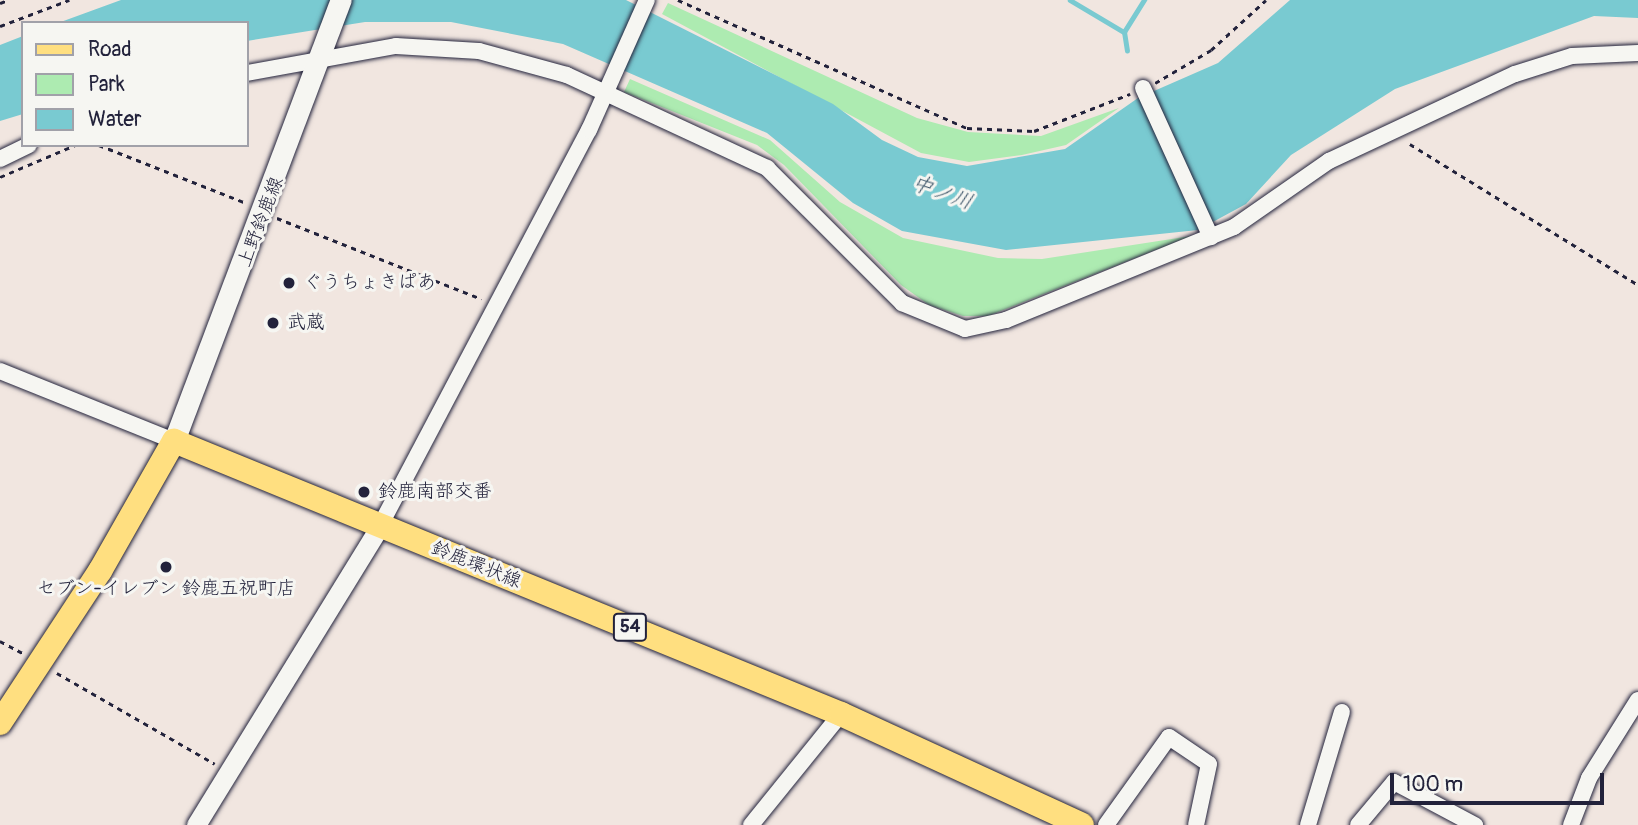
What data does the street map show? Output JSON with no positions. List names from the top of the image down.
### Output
{
  "streets": {
    "main road": ["上野鈴鹿線", "鈴鹿環状線", "54"]
  },
  "crossings": [
    ["上野鈴鹿線", "鈴鹿環状線"]
  ],
  "water": ["中ノ川"],
  "places": [
    "ぐうちょきぱあ",
    "武蔵",
    "鈴鹿南部交番",
    "セブン-イレブン 鈴鹿五祝町店"
  ],
  "legend": ["Road", "Park", "Water"],
  "scale_bar": "100 m"
}
